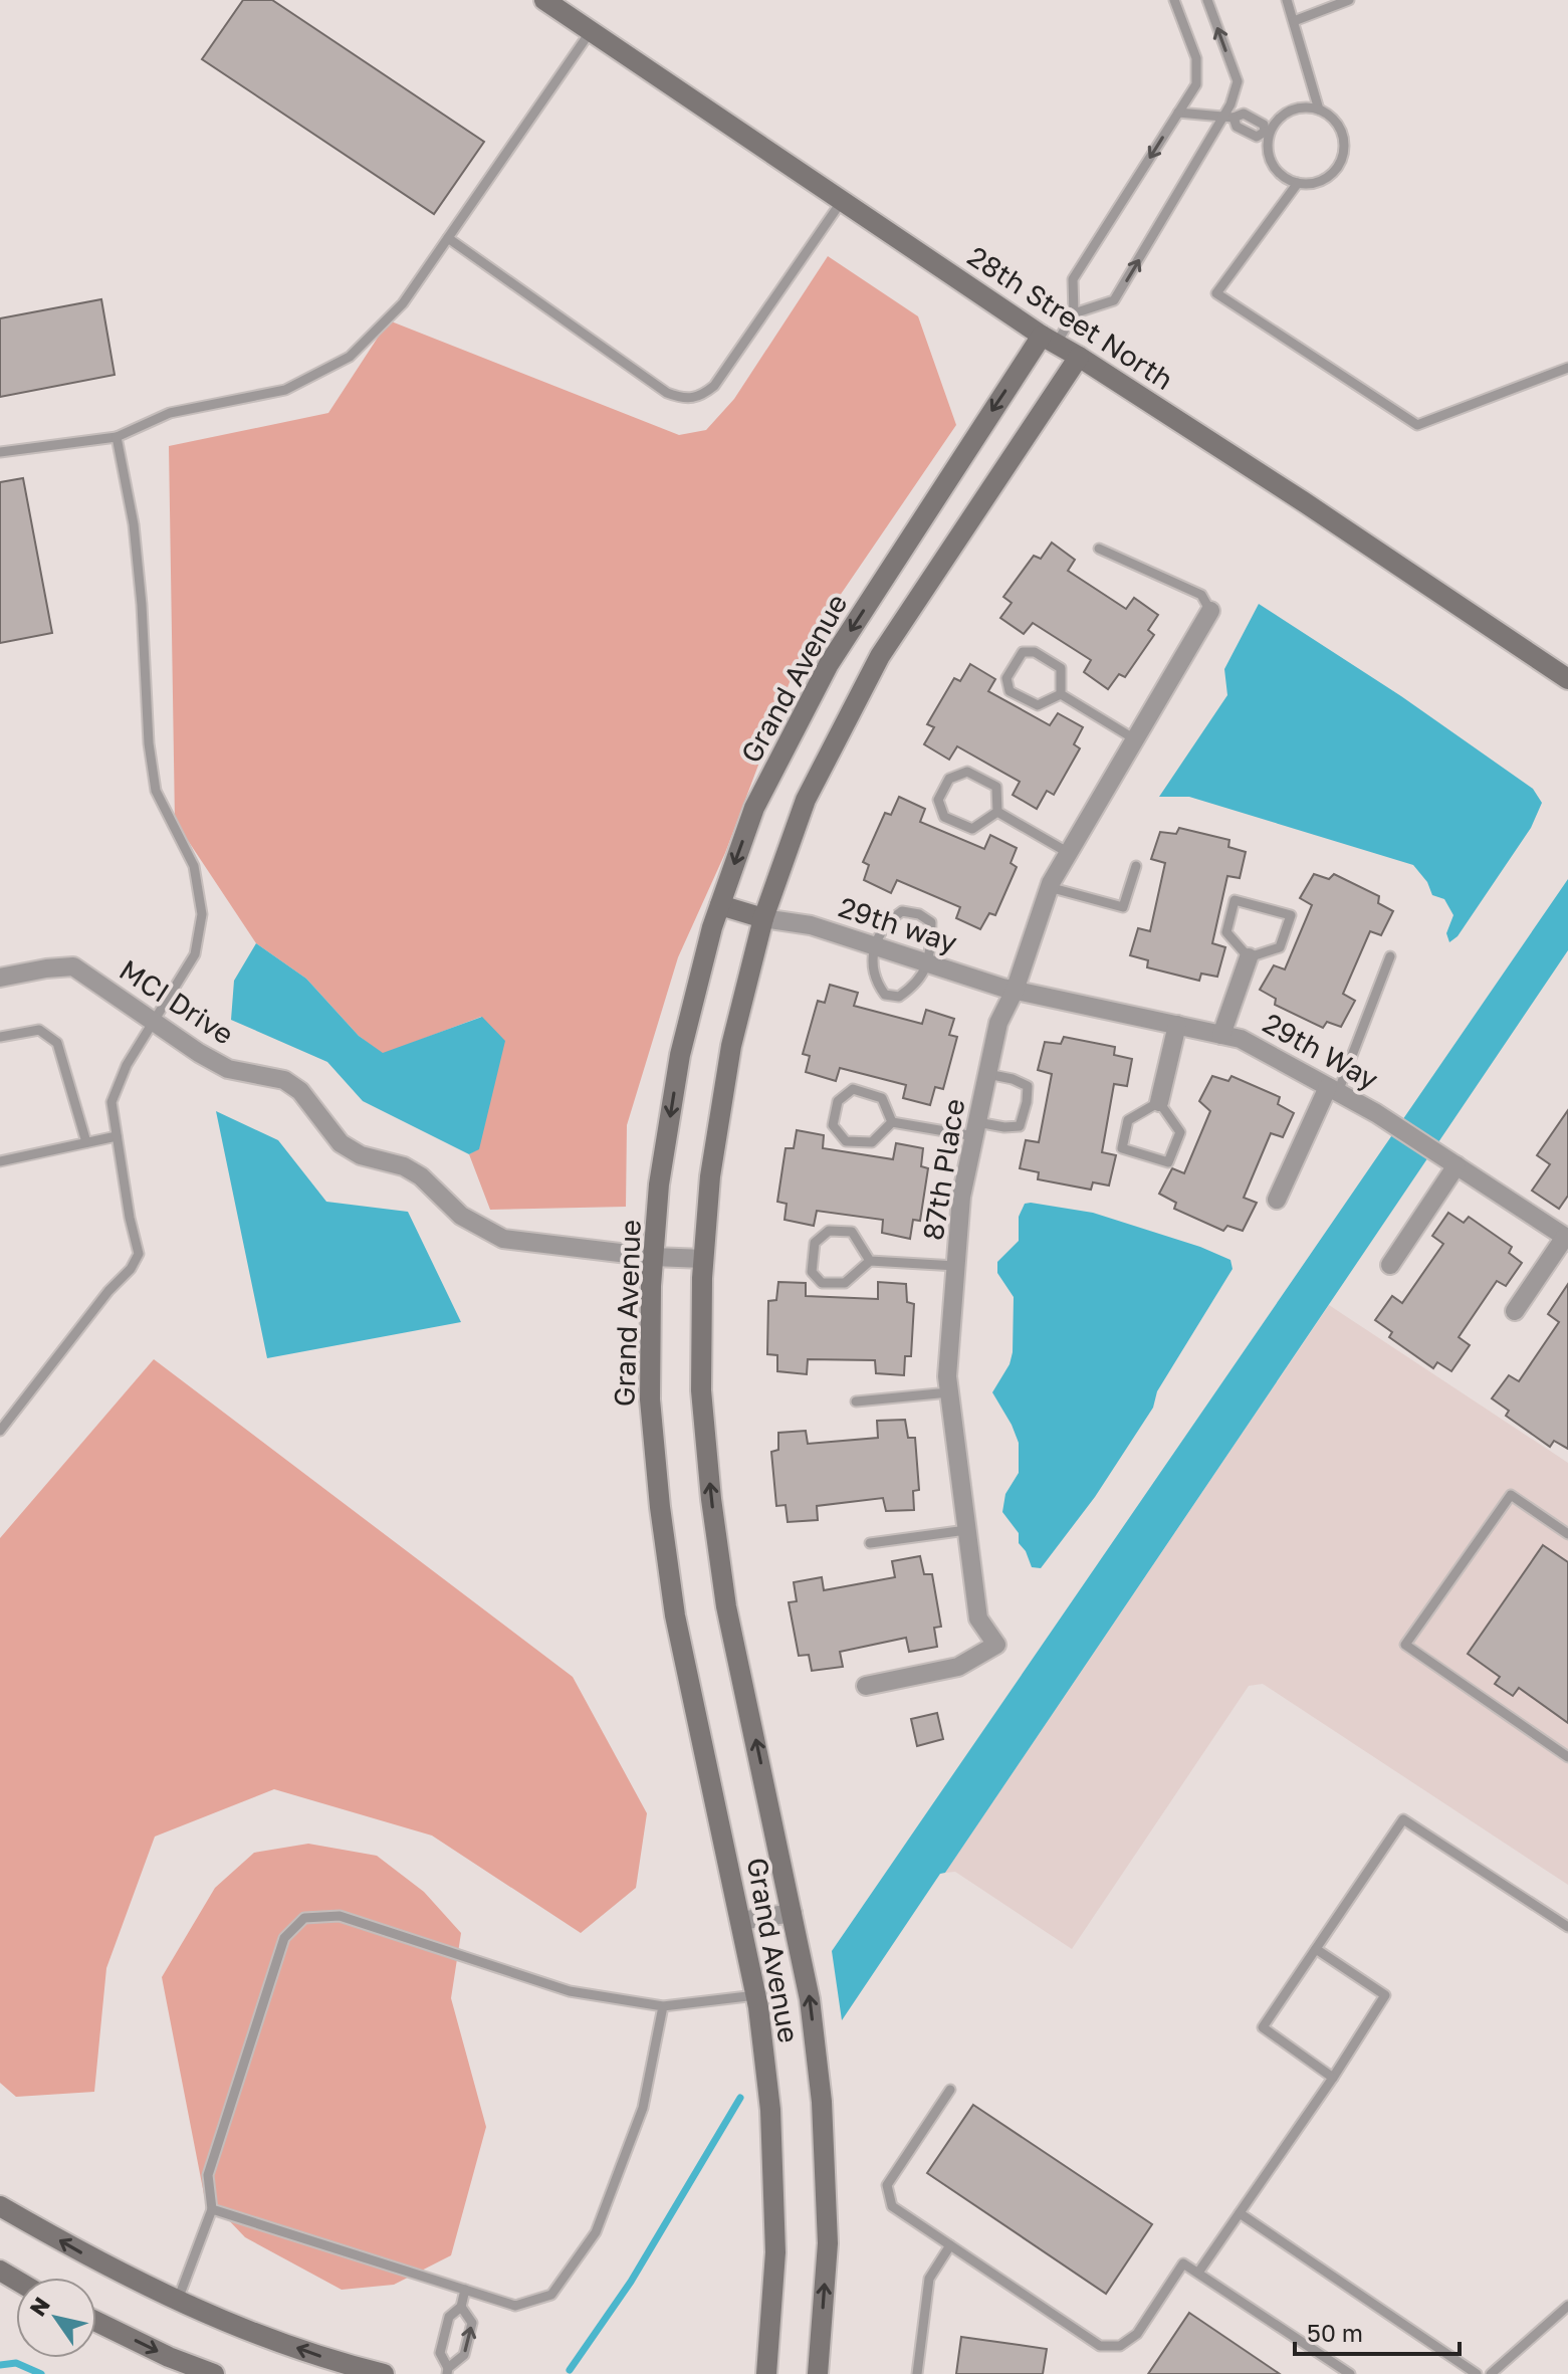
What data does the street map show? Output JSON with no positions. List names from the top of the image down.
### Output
{
  "streets": {
    "street": [
      "28th Street North",
      "Grand Avenue",
      "29th way",
      "MCI Drive",
      "29th Way",
      "87th Place"
    ]
  },
  "crossings": [
    ["28th Street North", "Grand Avenue"],
    ["Grand Avenue", "29th way"],
    ["Grand Avenue", "MCI Drive"],
    ["29th way", "29th Way"],
    ["29th way", "87th Place"],
    ["29th Way", "87th Place"]
  ],
  "scale_bar": "50 m",
  "north": "top left"
}
